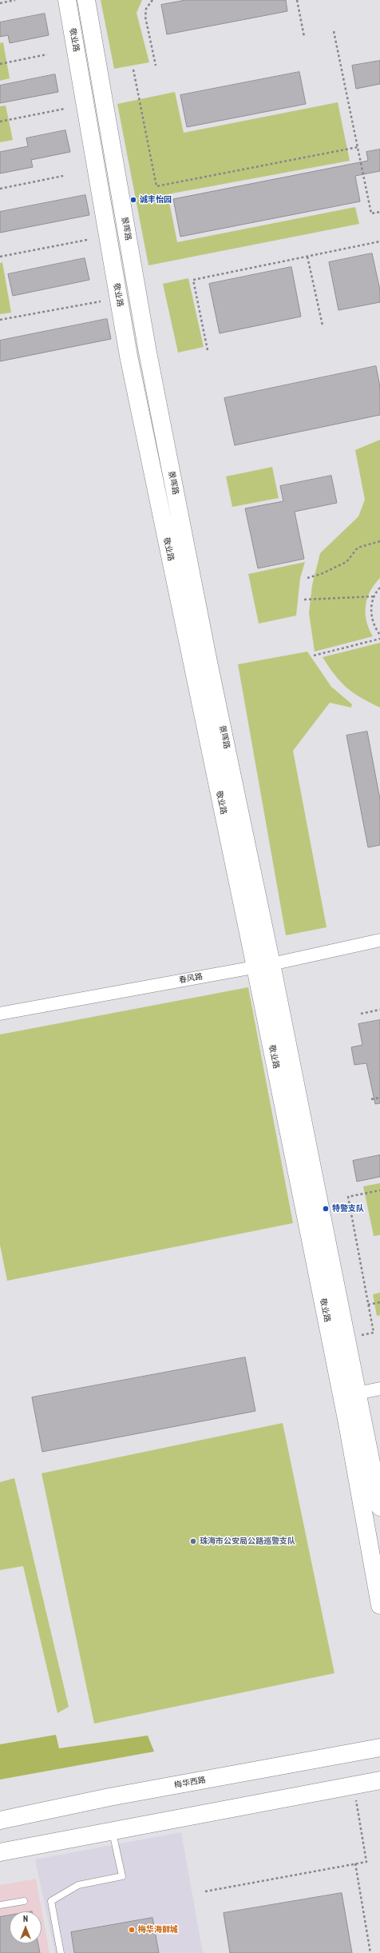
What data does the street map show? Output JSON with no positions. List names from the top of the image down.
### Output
{
  "streets": {
    "main road": ["敬业路", "景晖路", "梅华西路"],
    "street": ["春风路"]
  },
  "crossings": [
    ["敬业路", "景晖路"],
    ["敬业路", "春风路"],
    ["景晖路", "春风路"]
  ],
  "places": [
    "诚丰怡园",
    "特警支队",
    "珠海市公安局公路巡警支队",
    "梅华海鲜城"
  ],
  "north": "top"
}
